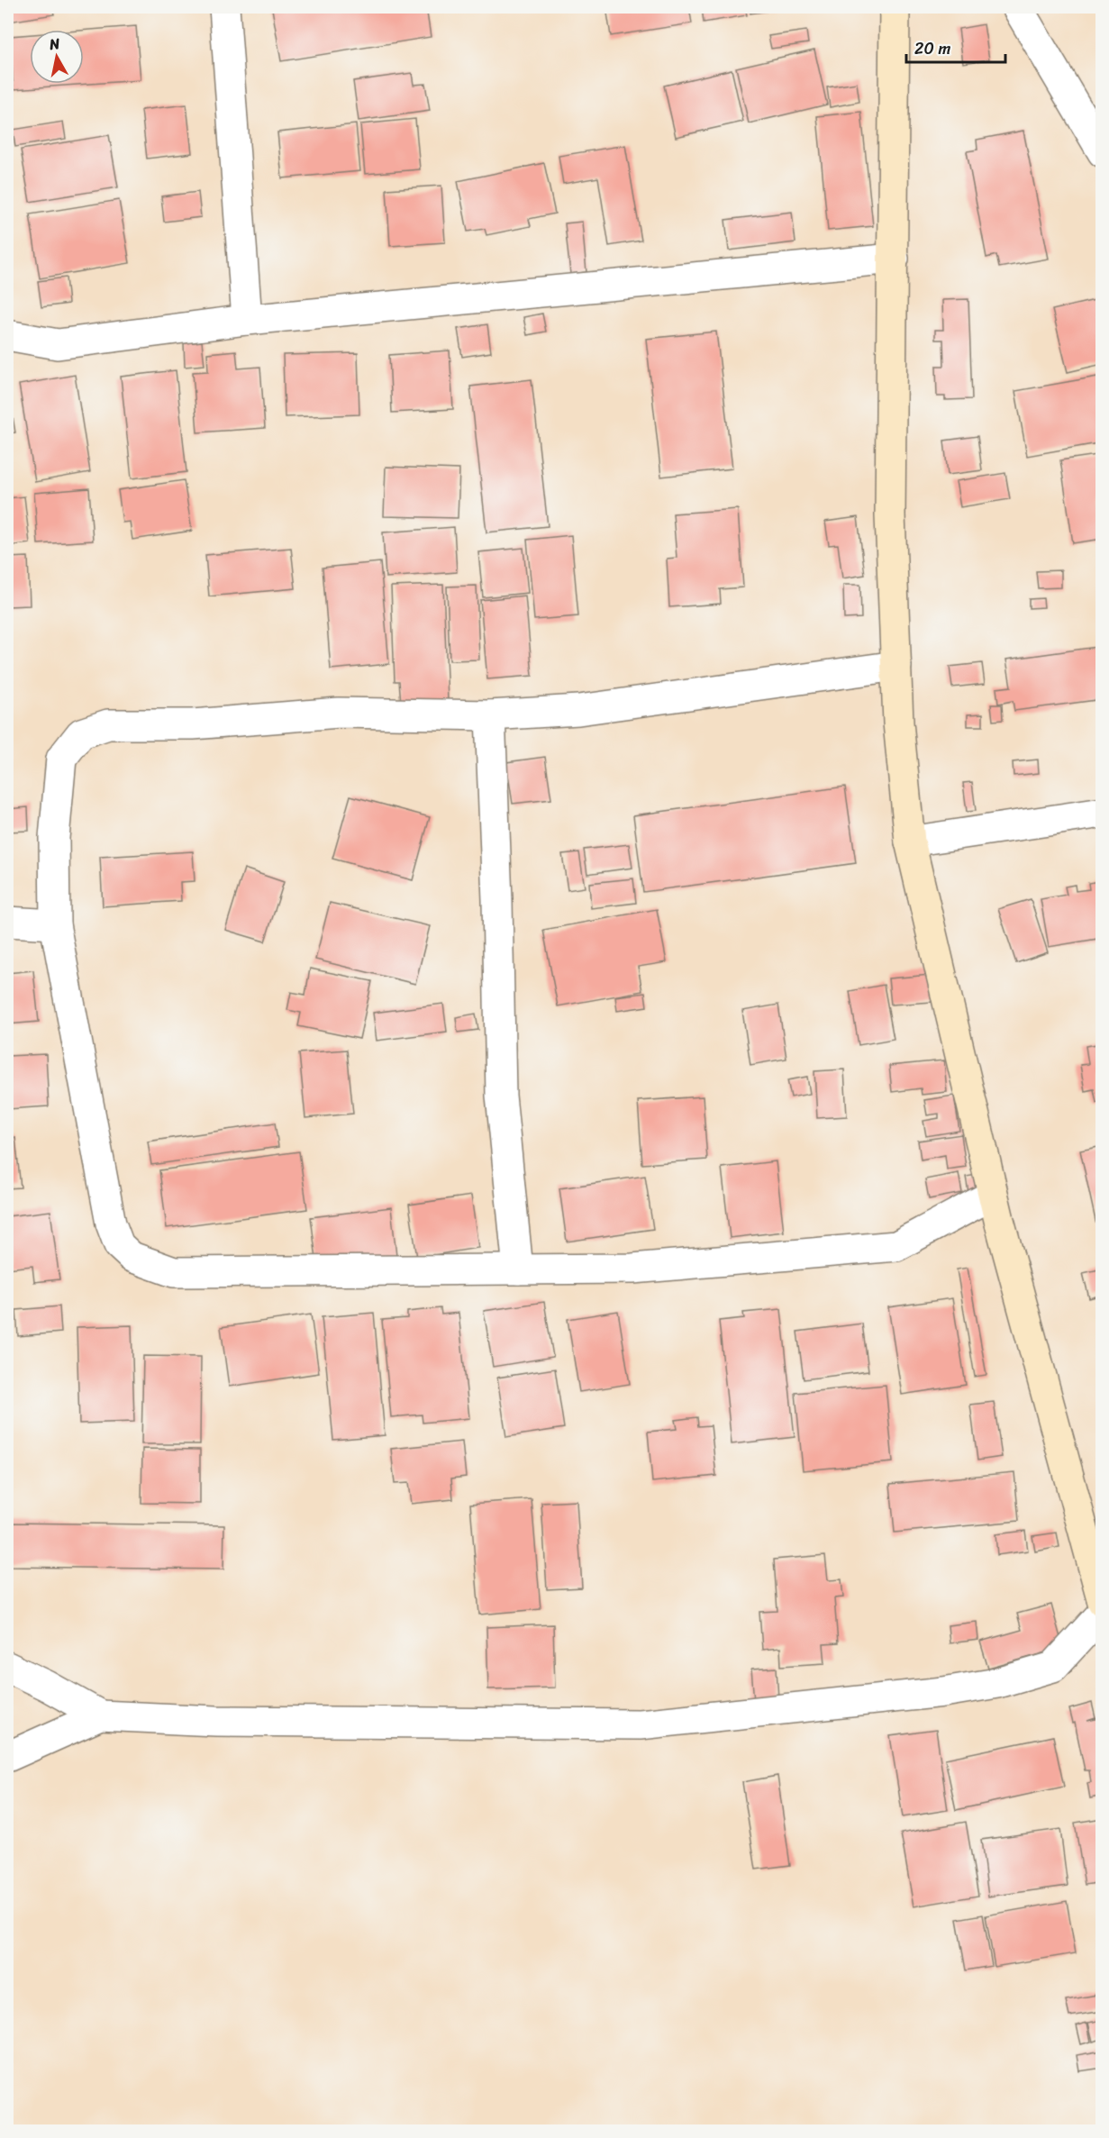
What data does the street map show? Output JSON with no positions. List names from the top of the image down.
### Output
{
  "scale_bar": "20 m",
  "north": "top"
}
